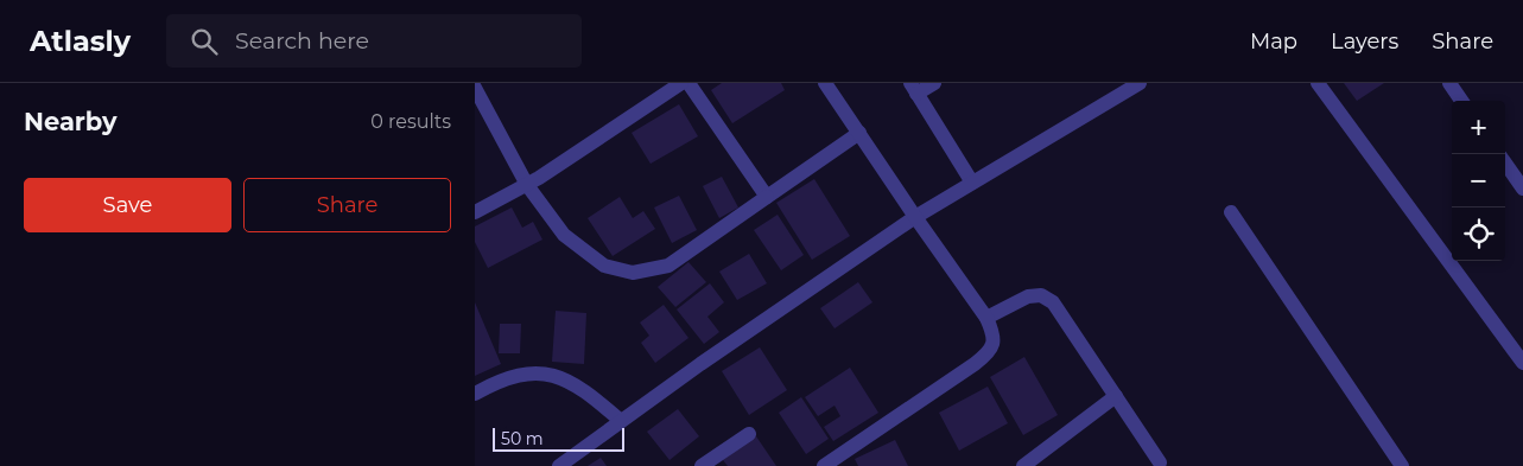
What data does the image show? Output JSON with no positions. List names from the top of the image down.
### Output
{
  "scale_bar": "50 m",
  "page": {
    "header": "Atlasly",
    "search": "Search here",
    "nav": ["Map", "Layers", "Share"],
    "heading": ["Nearby", "0 results"],
    "map_buttons": ["+", "−"],
    "buttons": ["Save", "Share"],
    "scale": "50 m"
  }
}
